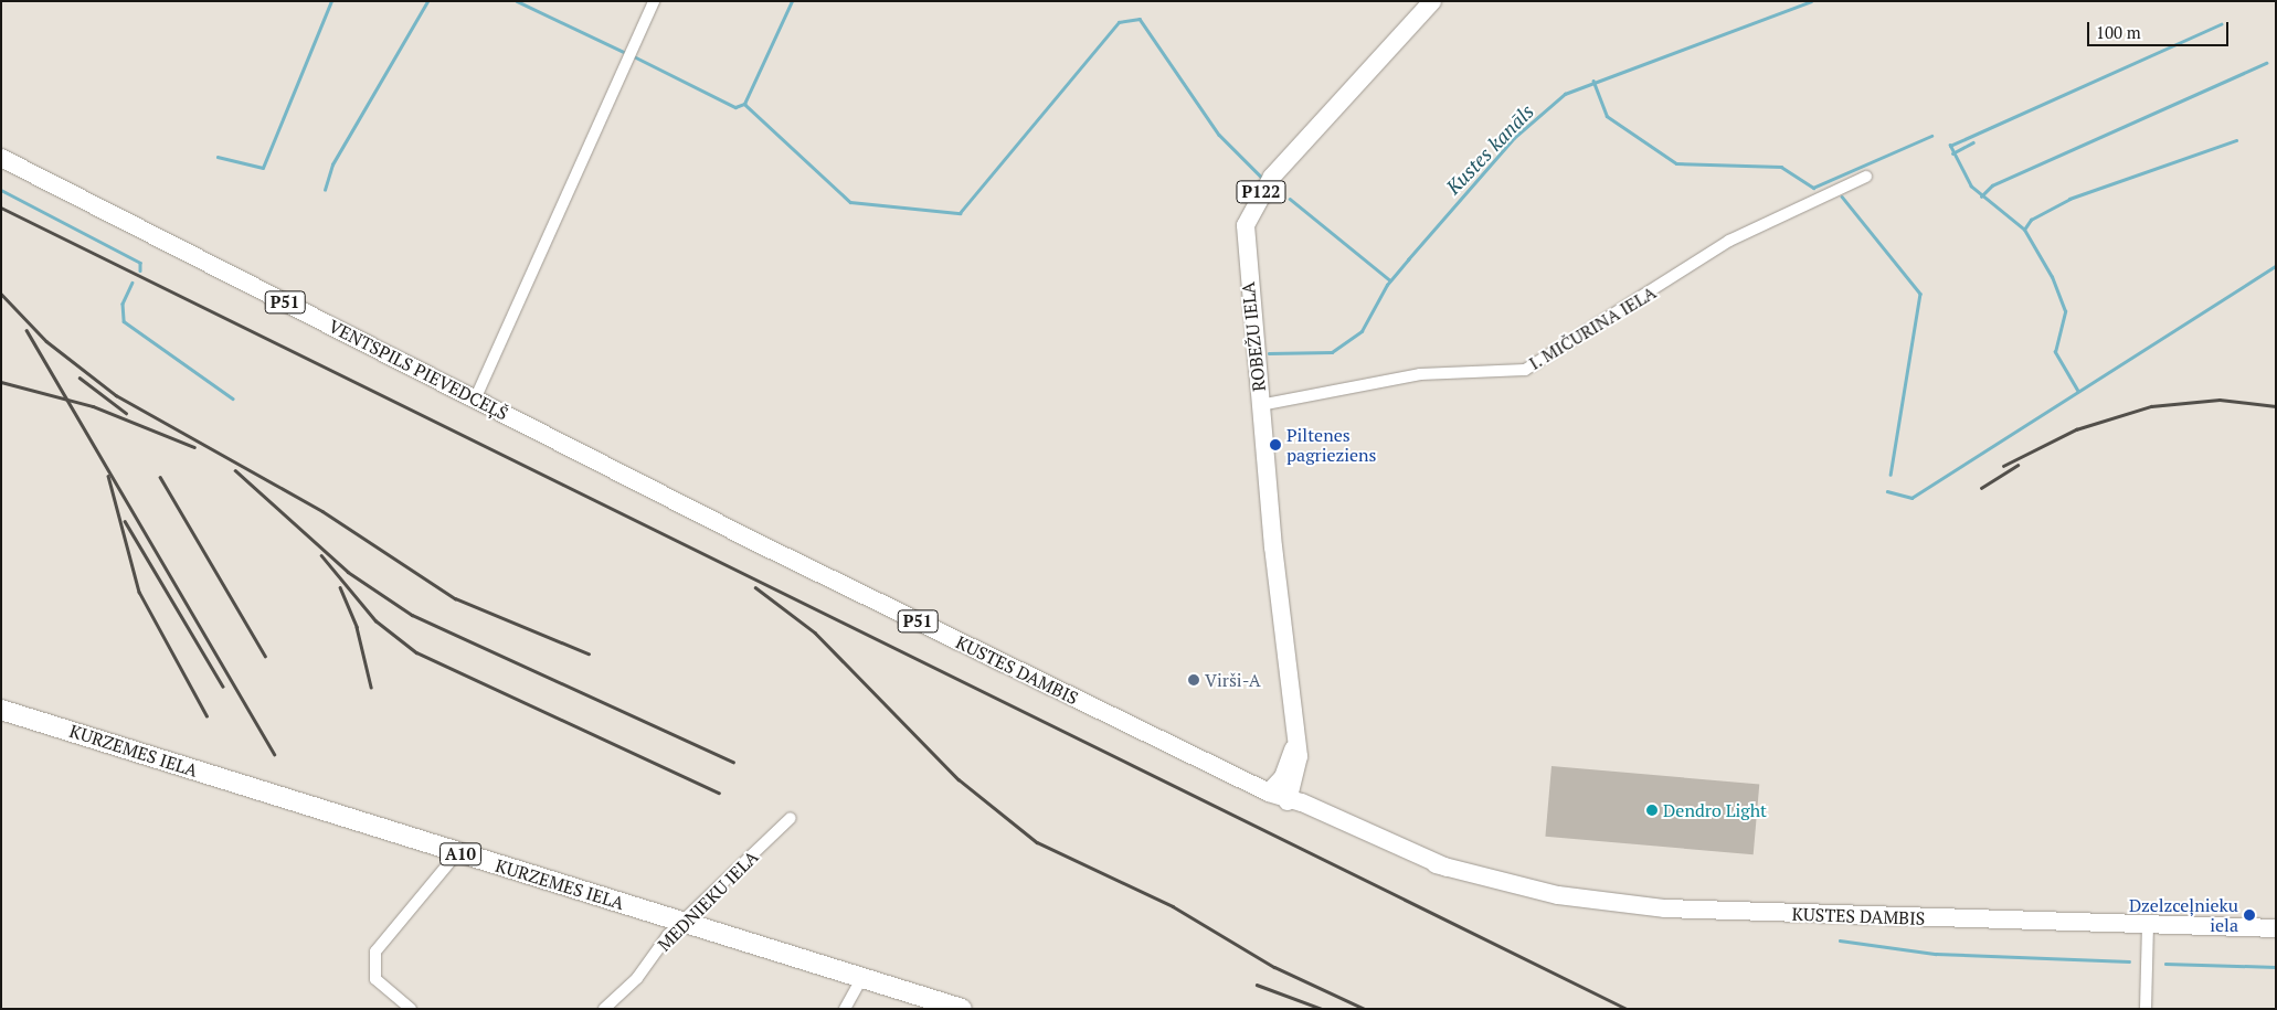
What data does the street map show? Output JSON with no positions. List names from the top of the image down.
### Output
{
  "streets": {
    "highway": ["KURZEMES IELA", "A10"],
    "main road": [
      "P122",
      "P51",
      "ROBEŽU IELA",
      "VENTSPILS PIEVEDCEĻŠ",
      "KUSTES DAMBIS"
    ],
    "street": ["I. MIČURINA IELA", "MEDNIEKU IELA"]
  },
  "crossings": [
    ["I. MIČURINA IELA", "ROBEŽU IELA"],
    ["ROBEŽU IELA", "KUSTES DAMBIS"],
    ["VENTSPILS PIEVEDCEĻŠ", "KUSTES DAMBIS"],
    ["KURZEMES IELA", "MEDNIEKU IELA"]
  ],
  "water": ["Kustes kanāls"],
  "places": [
    "Piltenes pagrieziens",
    "Virši-A",
    "Dendro Light",
    "Dzelzceļnieku iela"
  ],
  "scale_bar": "100 m"
}
